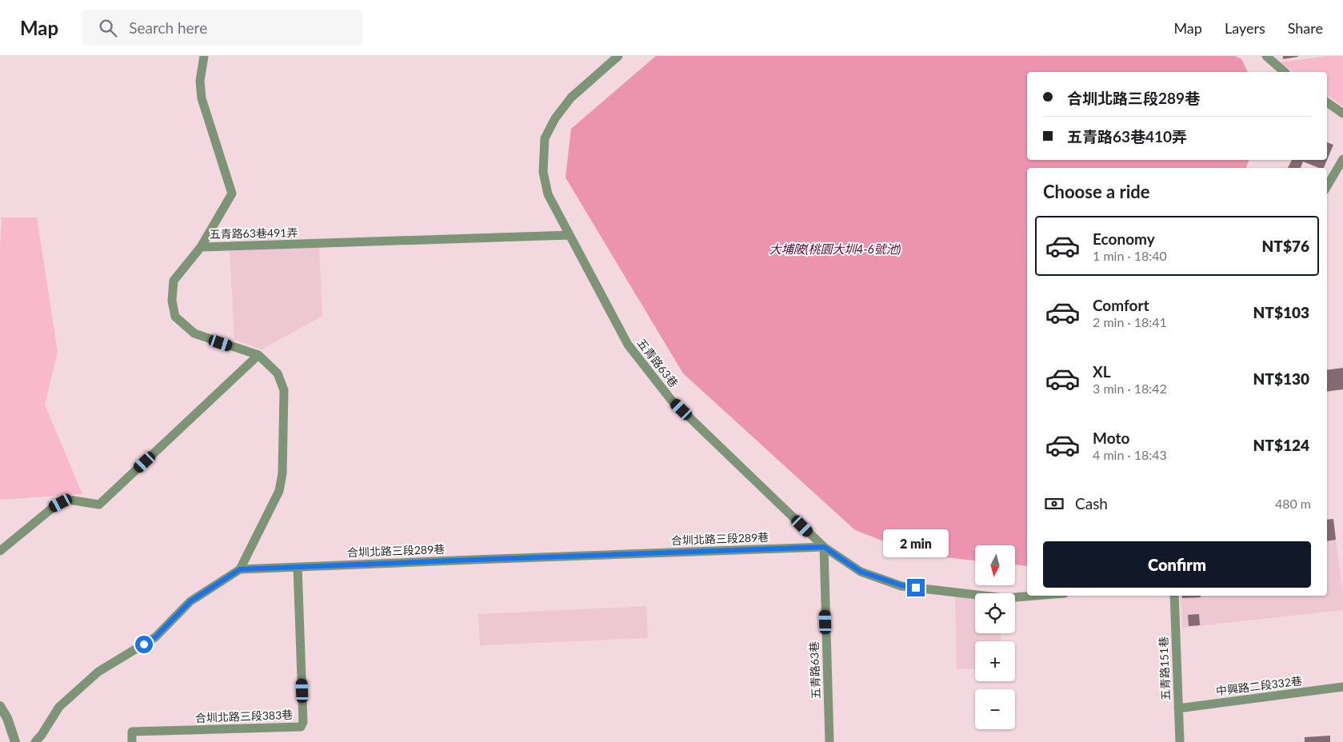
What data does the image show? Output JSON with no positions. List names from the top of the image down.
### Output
{
  "streets": {
    "street": [
      "五青路63巷491弄",
      "五青路63巷",
      "合圳北路三段289巷",
      "五青路151巷",
      "中興路二段332巷",
      "合圳北路三段383巷"
    ]
  },
  "crossings": [
    ["五青路63巷491弄", "五青路63巷"],
    ["五青路63巷491弄", "合圳北路三段289巷"],
    ["五青路63巷", "合圳北路三段289巷"],
    ["合圳北路三段289巷", "合圳北路三段383巷"],
    ["五青路151巷", "中興路二段332巷"]
  ],
  "water": ["大埔陂(桃園大圳4-6號池)"],
  "north": "bottom",
  "page": {
    "header": "Map",
    "search": "Search here",
    "nav": ["Map", "Layers", "Share"],
    "banner": ["合圳北路三段289巷", "五青路63巷410弄"],
    "heading": "Choose a ride",
    "list": [
      {
        "name": "Economy",
        "note": "1 min · 18:40",
        "value": "NT$76"
      },
      {
        "name": "Comfort",
        "note": "2 min · 18:41",
        "value": "NT$103"
      },
      {
        "name": "XL",
        "note": "3 min · 18:42",
        "value": "NT$130"
      },
      {
        "name": "Moto",
        "note": "4 min · 18:43",
        "value": "NT$124"
      }
    ],
    "pay": ["Cash", "480 m"],
    "bubble": "2 min",
    "buttons": "Confirm",
    "map_buttons": ["+", "−"]
  }
}
